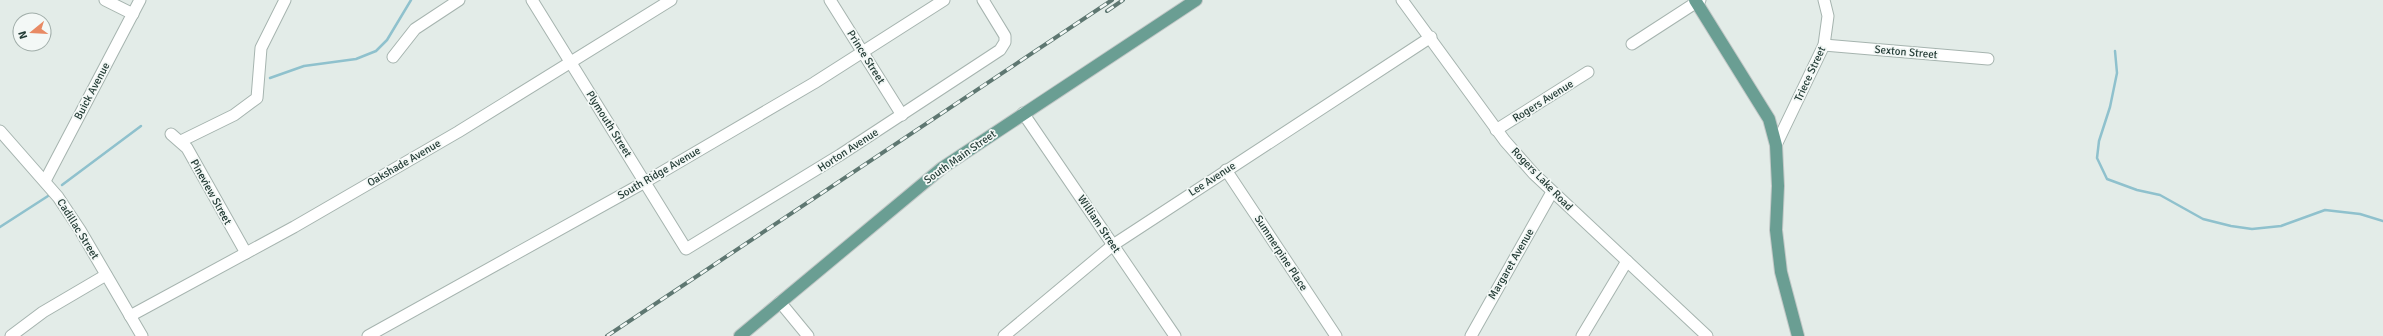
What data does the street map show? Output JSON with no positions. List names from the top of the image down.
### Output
{
  "streets": {
    "main road": ["South Main Street"],
    "street": [
      "Sexton Street",
      "Prince Street",
      "Triece Street",
      "Buick Avenue",
      "Rogers Avenue",
      "Plymouth Street",
      "Horton Avenue",
      "Oakshade Avenue",
      "South Ridge Avenue",
      "Lee Avenue",
      "Rogers Lake Road",
      "Pineview Street",
      "William Street",
      "Cadillac Street",
      "Summerpine Place",
      "Margaret Avenue"
    ]
  },
  "crossings": [
    ["Sexton Street", "Triece Street"],
    ["Prince Street", "Horton Avenue"],
    ["Prince Street", "South Ridge Avenue"],
    ["Buick Avenue", "Cadillac Street"],
    ["Rogers Avenue", "Rogers Lake Road"],
    ["Plymouth Street", "Horton Avenue"],
    ["Plymouth Street", "Oakshade Avenue"],
    ["Plymouth Street", "South Ridge Avenue"],
    ["South Main Street", "William Street"],
    ["Oakshade Avenue", "Pineview Street"],
    ["Oakshade Avenue", "Cadillac Street"],
    ["Lee Avenue", "Rogers Lake Road"],
    ["Lee Avenue", "William Street"],
    ["Lee Avenue", "Summerpine Place"],
    ["Rogers Lake Road", "Margaret Avenue"]
  ],
  "north": "left"
}
